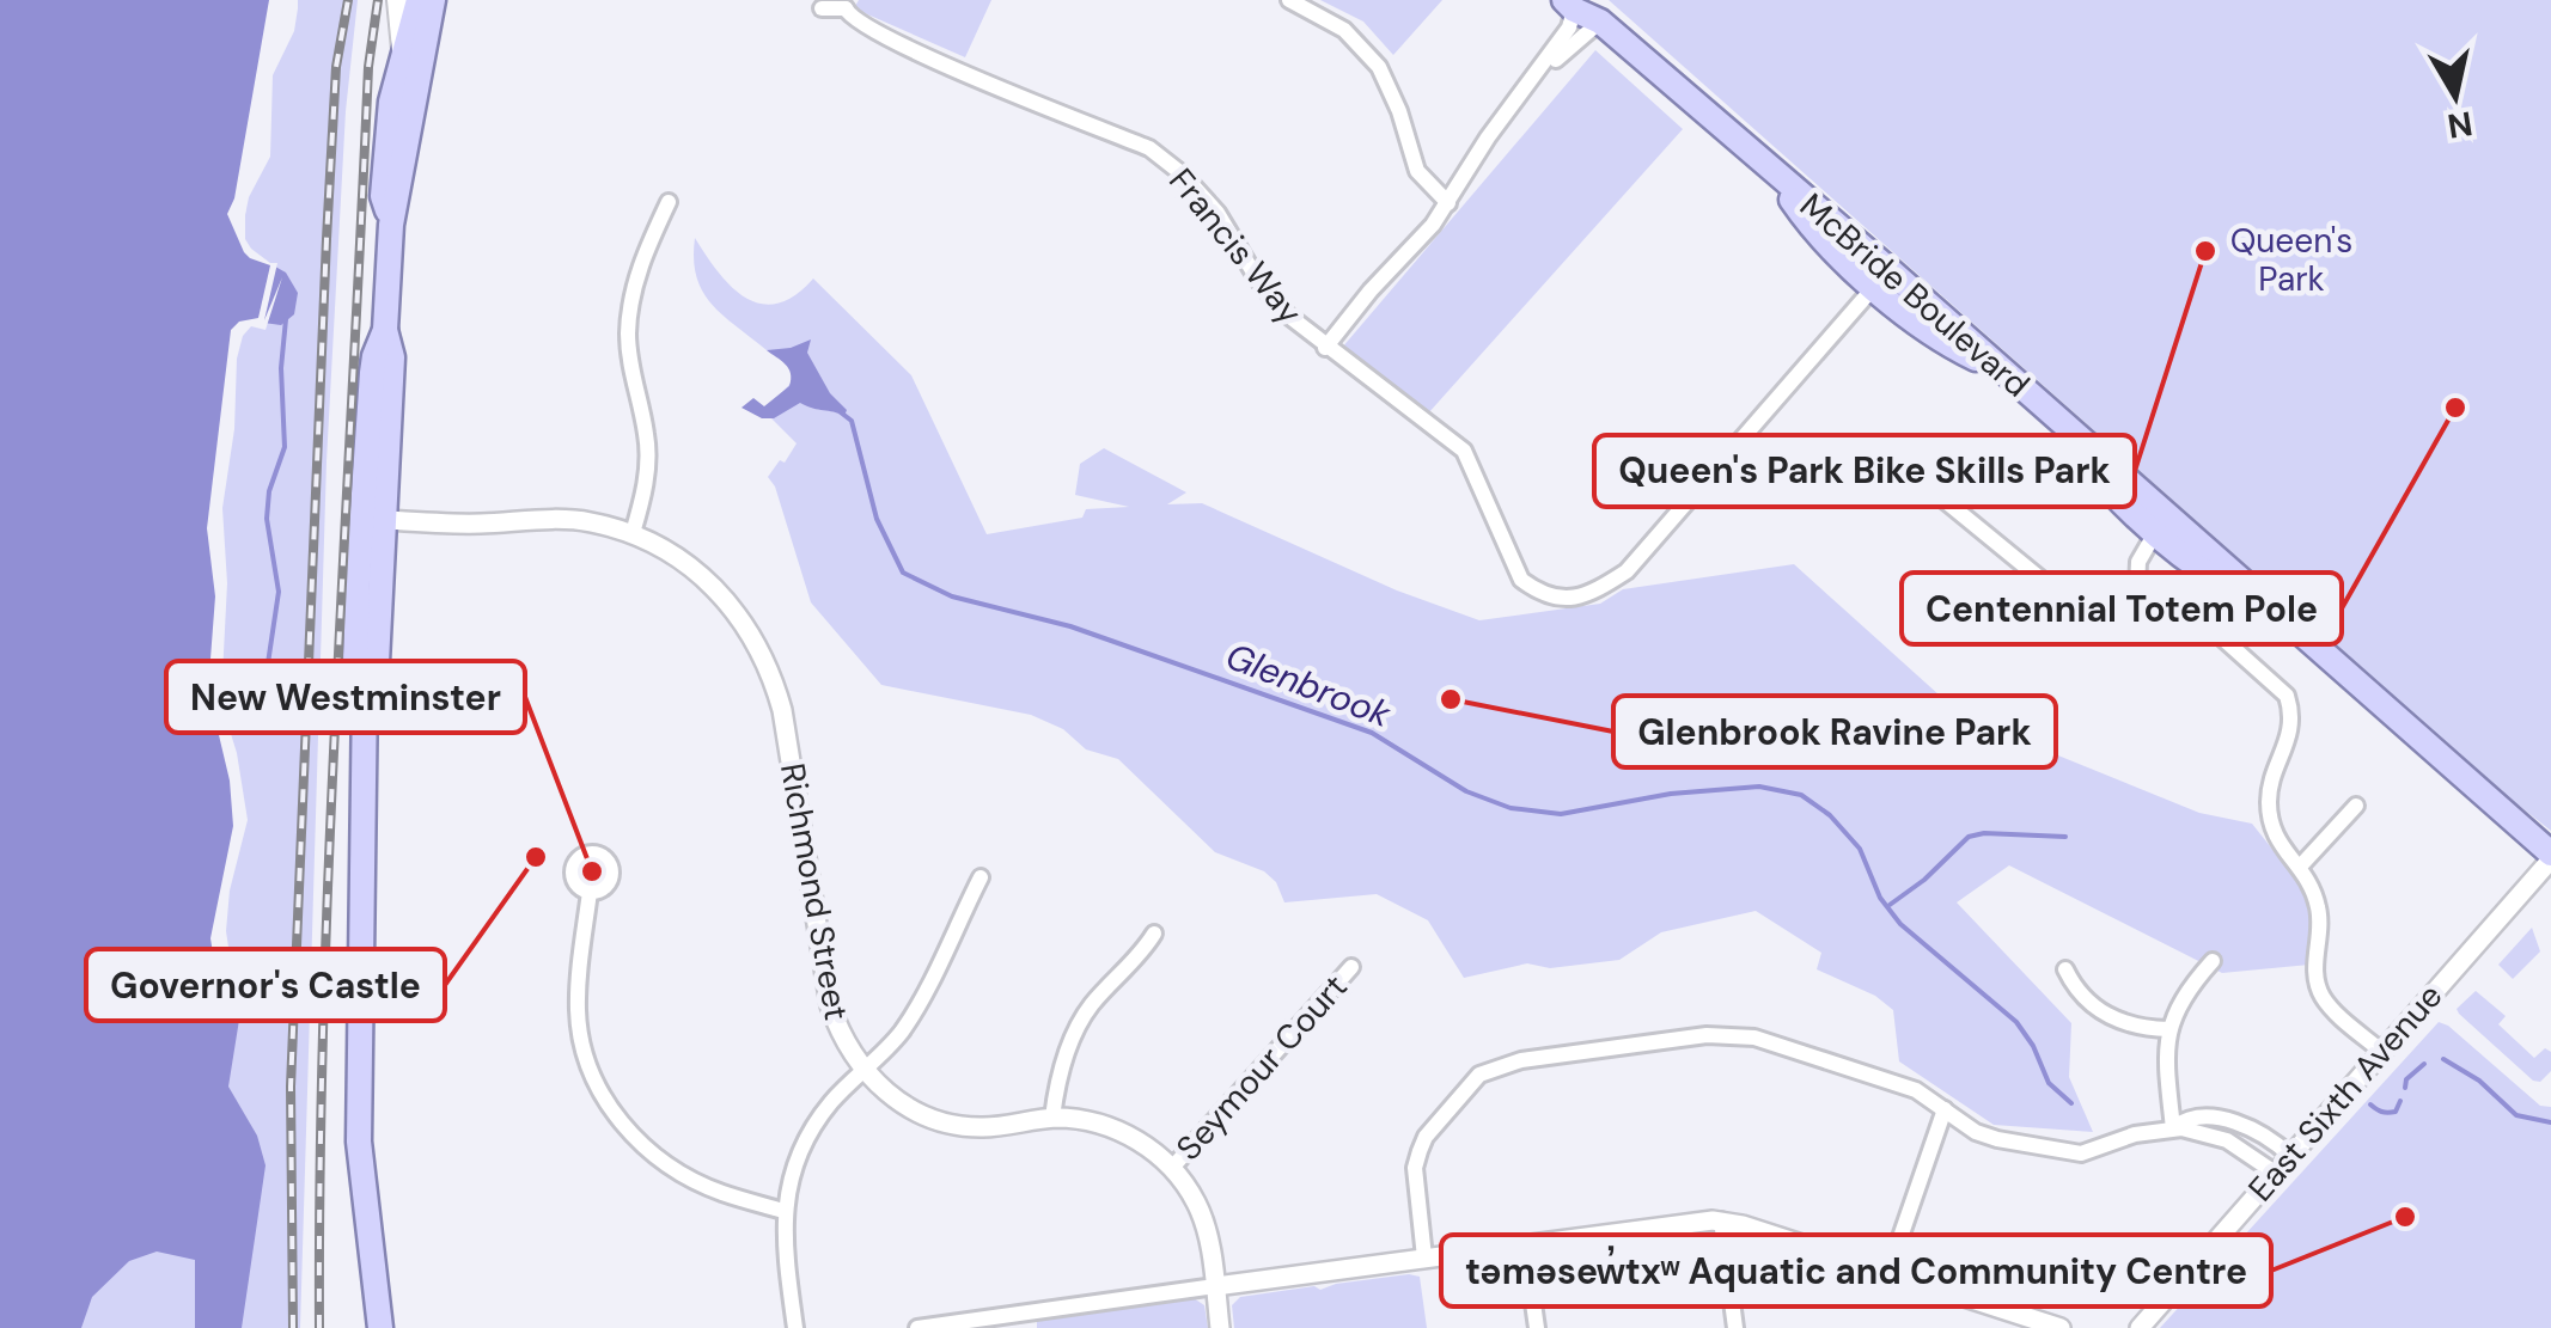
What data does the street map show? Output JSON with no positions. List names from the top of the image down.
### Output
{
  "streets": {
    "main road": ["McBride Boulevard"],
    "street": [
      "Francis Way",
      "Richmond Street",
      "Seymour Court",
      "East Sixth Avenue"
    ]
  },
  "crossings": [
    ["McBride Boulevard", "East Sixth Avenue"],
    ["Richmond Street", "Seymour Court"]
  ],
  "water": ["Glenbrook"],
  "parks": ["Queen's Park"],
  "places": [
    "Queen's Park Bike Skills Park",
    "Centennial Totem Pole",
    "Glenbrook Ravine Park",
    "Governor's Castle",
    "New Westminster",
    "təməsew̓txʷ Aquatic and Community Centre"
  ],
  "north": "bottom"
}
